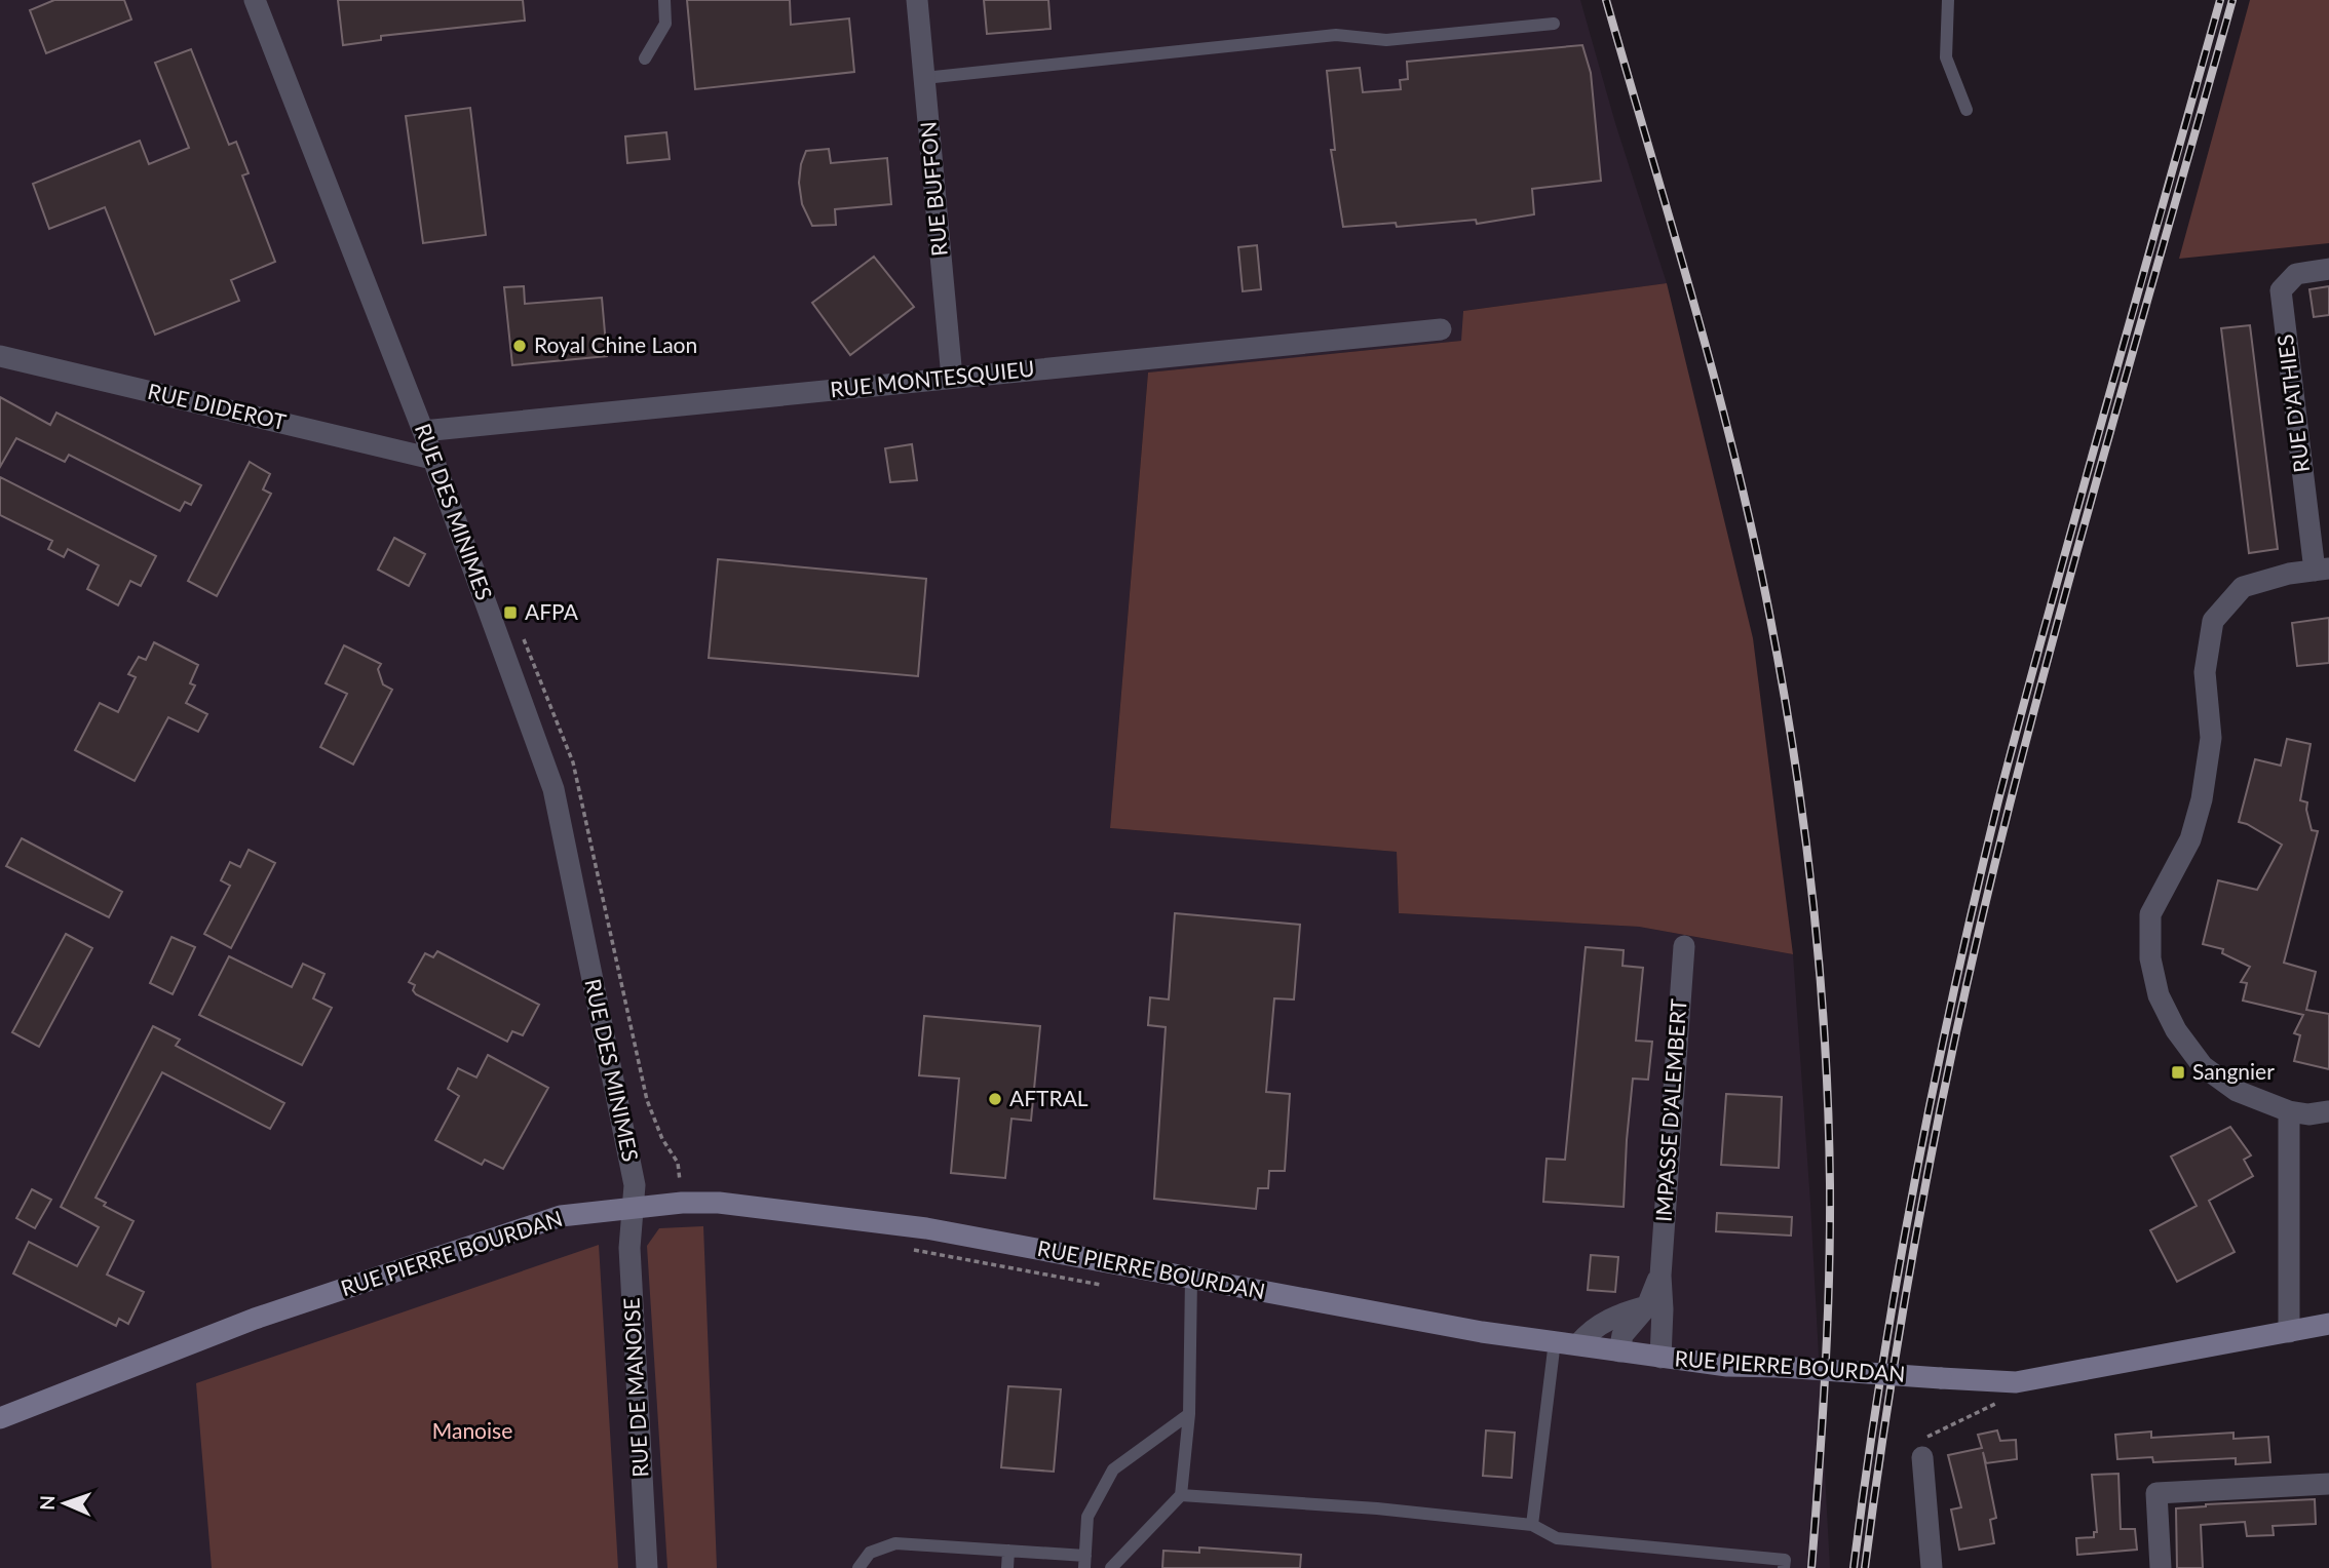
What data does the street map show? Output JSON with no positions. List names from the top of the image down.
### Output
{
  "streets": {
    "street": [
      "RUE BUFFON",
      "RUE MONTESQUIEU",
      "RUE D'ATHIES",
      "RUE DIDEROT",
      "RUE DES MINIMES",
      "IMPASSE D'ALEMBERT",
      "RUE PIERRE BOURDAN",
      "RUE DE MANOISE"
    ]
  },
  "crossings": [
    ["RUE BUFFON", "RUE MONTESQUIEU"],
    ["RUE MONTESQUIEU", "RUE DES MINIMES"],
    ["RUE DIDEROT", "RUE DES MINIMES"],
    ["RUE DES MINIMES", "RUE PIERRE BOURDAN"],
    ["RUE DES MINIMES", "RUE DE MANOISE"],
    ["IMPASSE D'ALEMBERT", "RUE PIERRE BOURDAN"],
    ["RUE PIERRE BOURDAN", "RUE DE MANOISE"]
  ],
  "parks": ["Manoise"],
  "places": {
    "other": ["Royal Chine Laon", "AFTRAL"],
    "transit": ["AFPA", "Sangnier"]
  },
  "north": "left"
}
